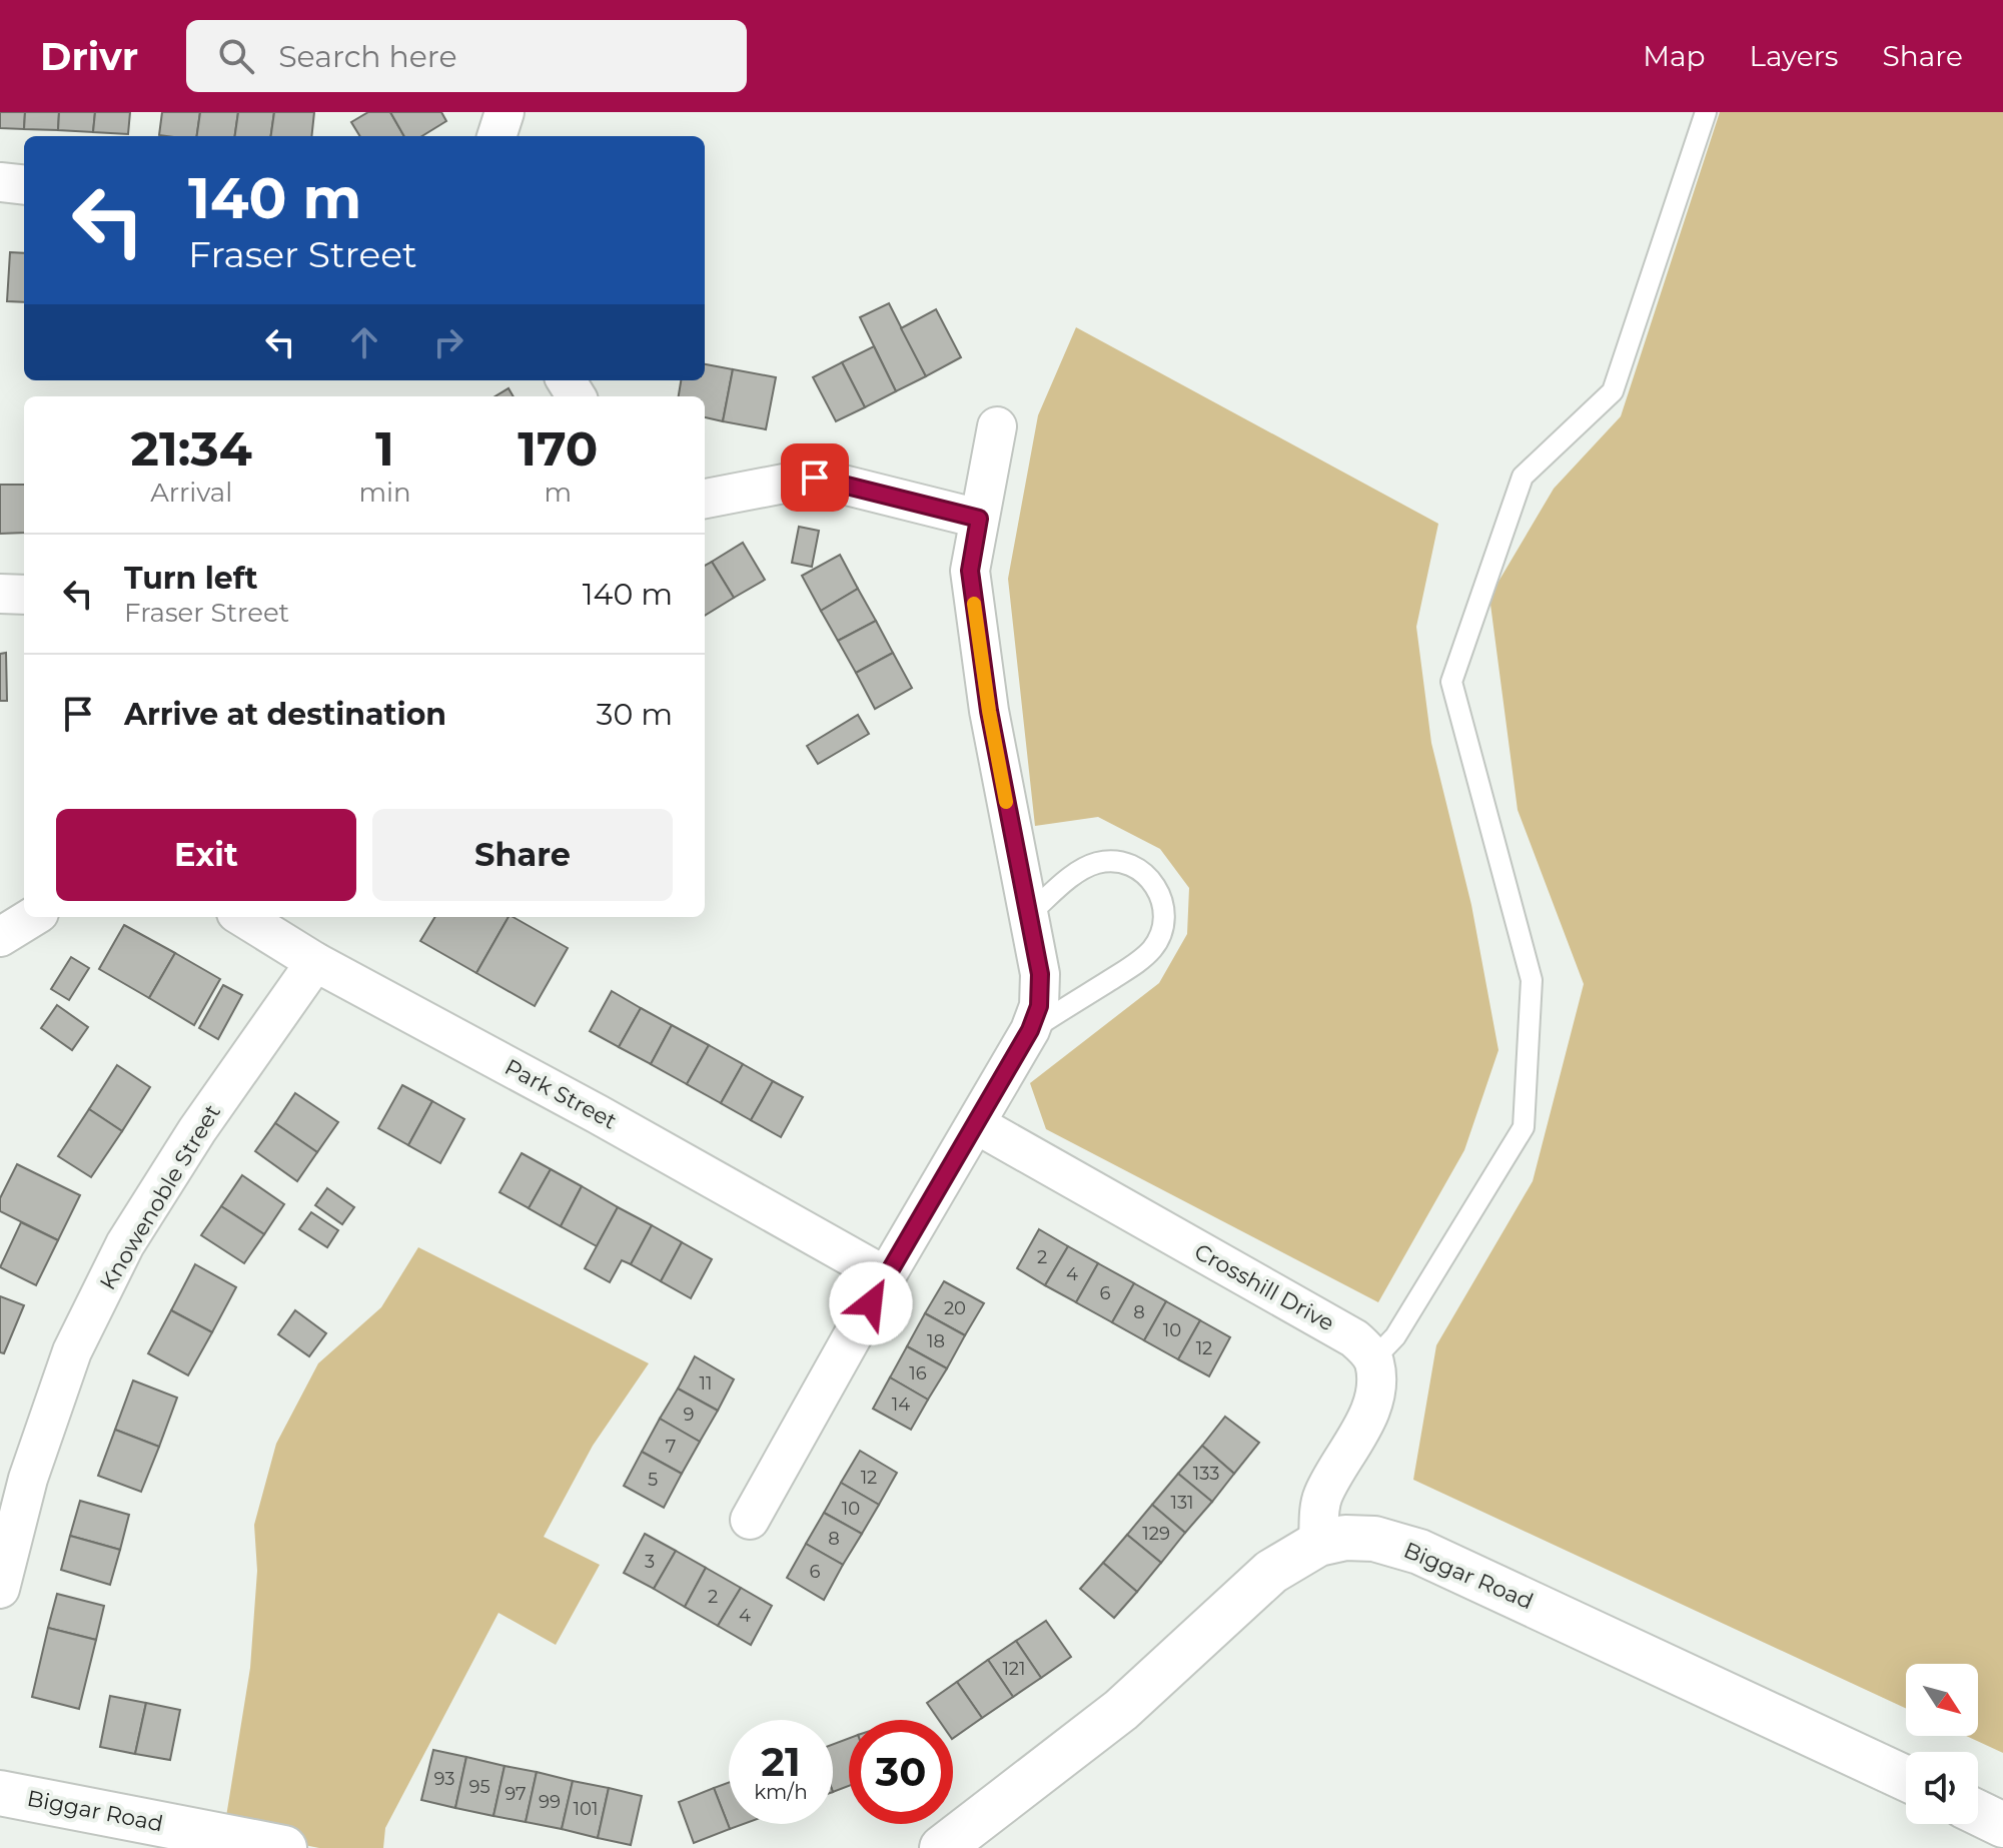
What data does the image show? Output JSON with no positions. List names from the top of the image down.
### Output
{
  "streets": {
    "street": [
      "Park Street",
      "Knowenoble Street",
      "Crosshill Drive",
      "Biggar Road"
    ]
  },
  "crossings": [
    ["Park Street", "Knowenoble Street"]
  ],
  "house_numbers": [
    "2",
    "4",
    "6",
    "20",
    "8",
    "10",
    "18",
    "12",
    "16",
    "11",
    "14",
    "9",
    "7",
    "133",
    "12",
    "5",
    "131",
    "10",
    "129",
    "8",
    "3",
    "6",
    "2",
    "4",
    "121",
    "93",
    "95",
    "97",
    "99",
    "101"
  ],
  "north": "bottom right",
  "page": {
    "header": "Drivr",
    "search": "Search here",
    "nav": ["Map", "Layers", "Share"],
    "turn": ["140 m", "Fraser Street"],
    "eta": [
      "21:34",
      "Arrival",
      "1",
      "min",
      "170",
      "m"
    ],
    "list": [
      {
        "name": "Turn left",
        "note": "Fraser Street",
        "value": "140 m"
      },
      {
        "name": "Arrive at destination",
        "value": "30 m"
      }
    ],
    "buttons": ["Exit", "Share"],
    "speed": "21 km/h",
    "limit": "30"
  }
}
